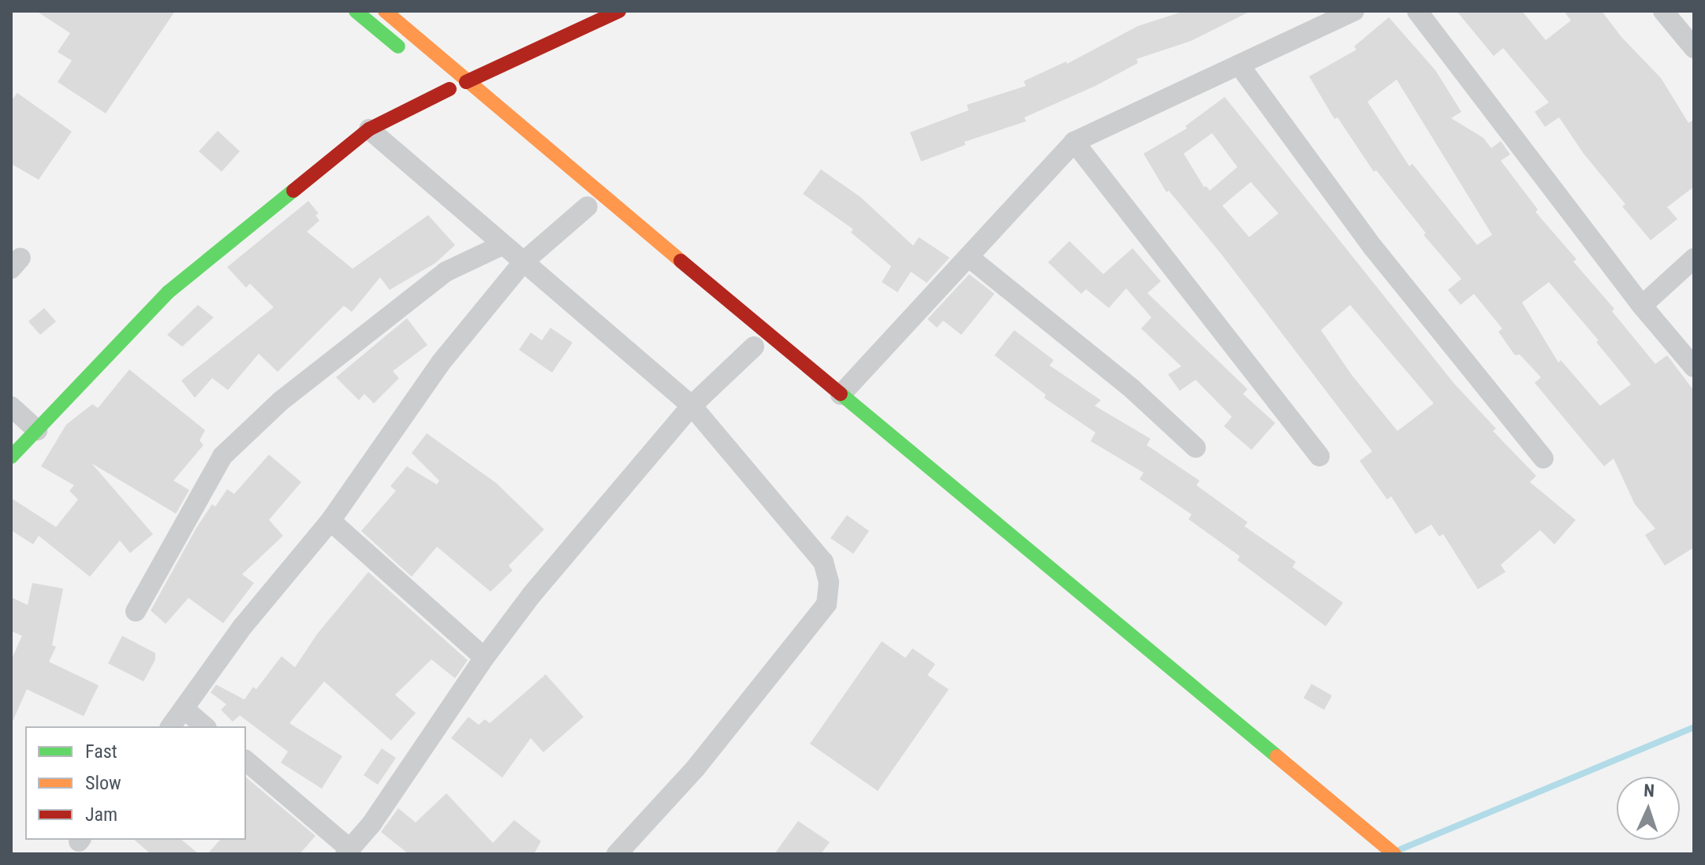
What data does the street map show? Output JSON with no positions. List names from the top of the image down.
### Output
{
  "legend": ["Fast", "Slow", "Jam"],
  "north": "top"
}
